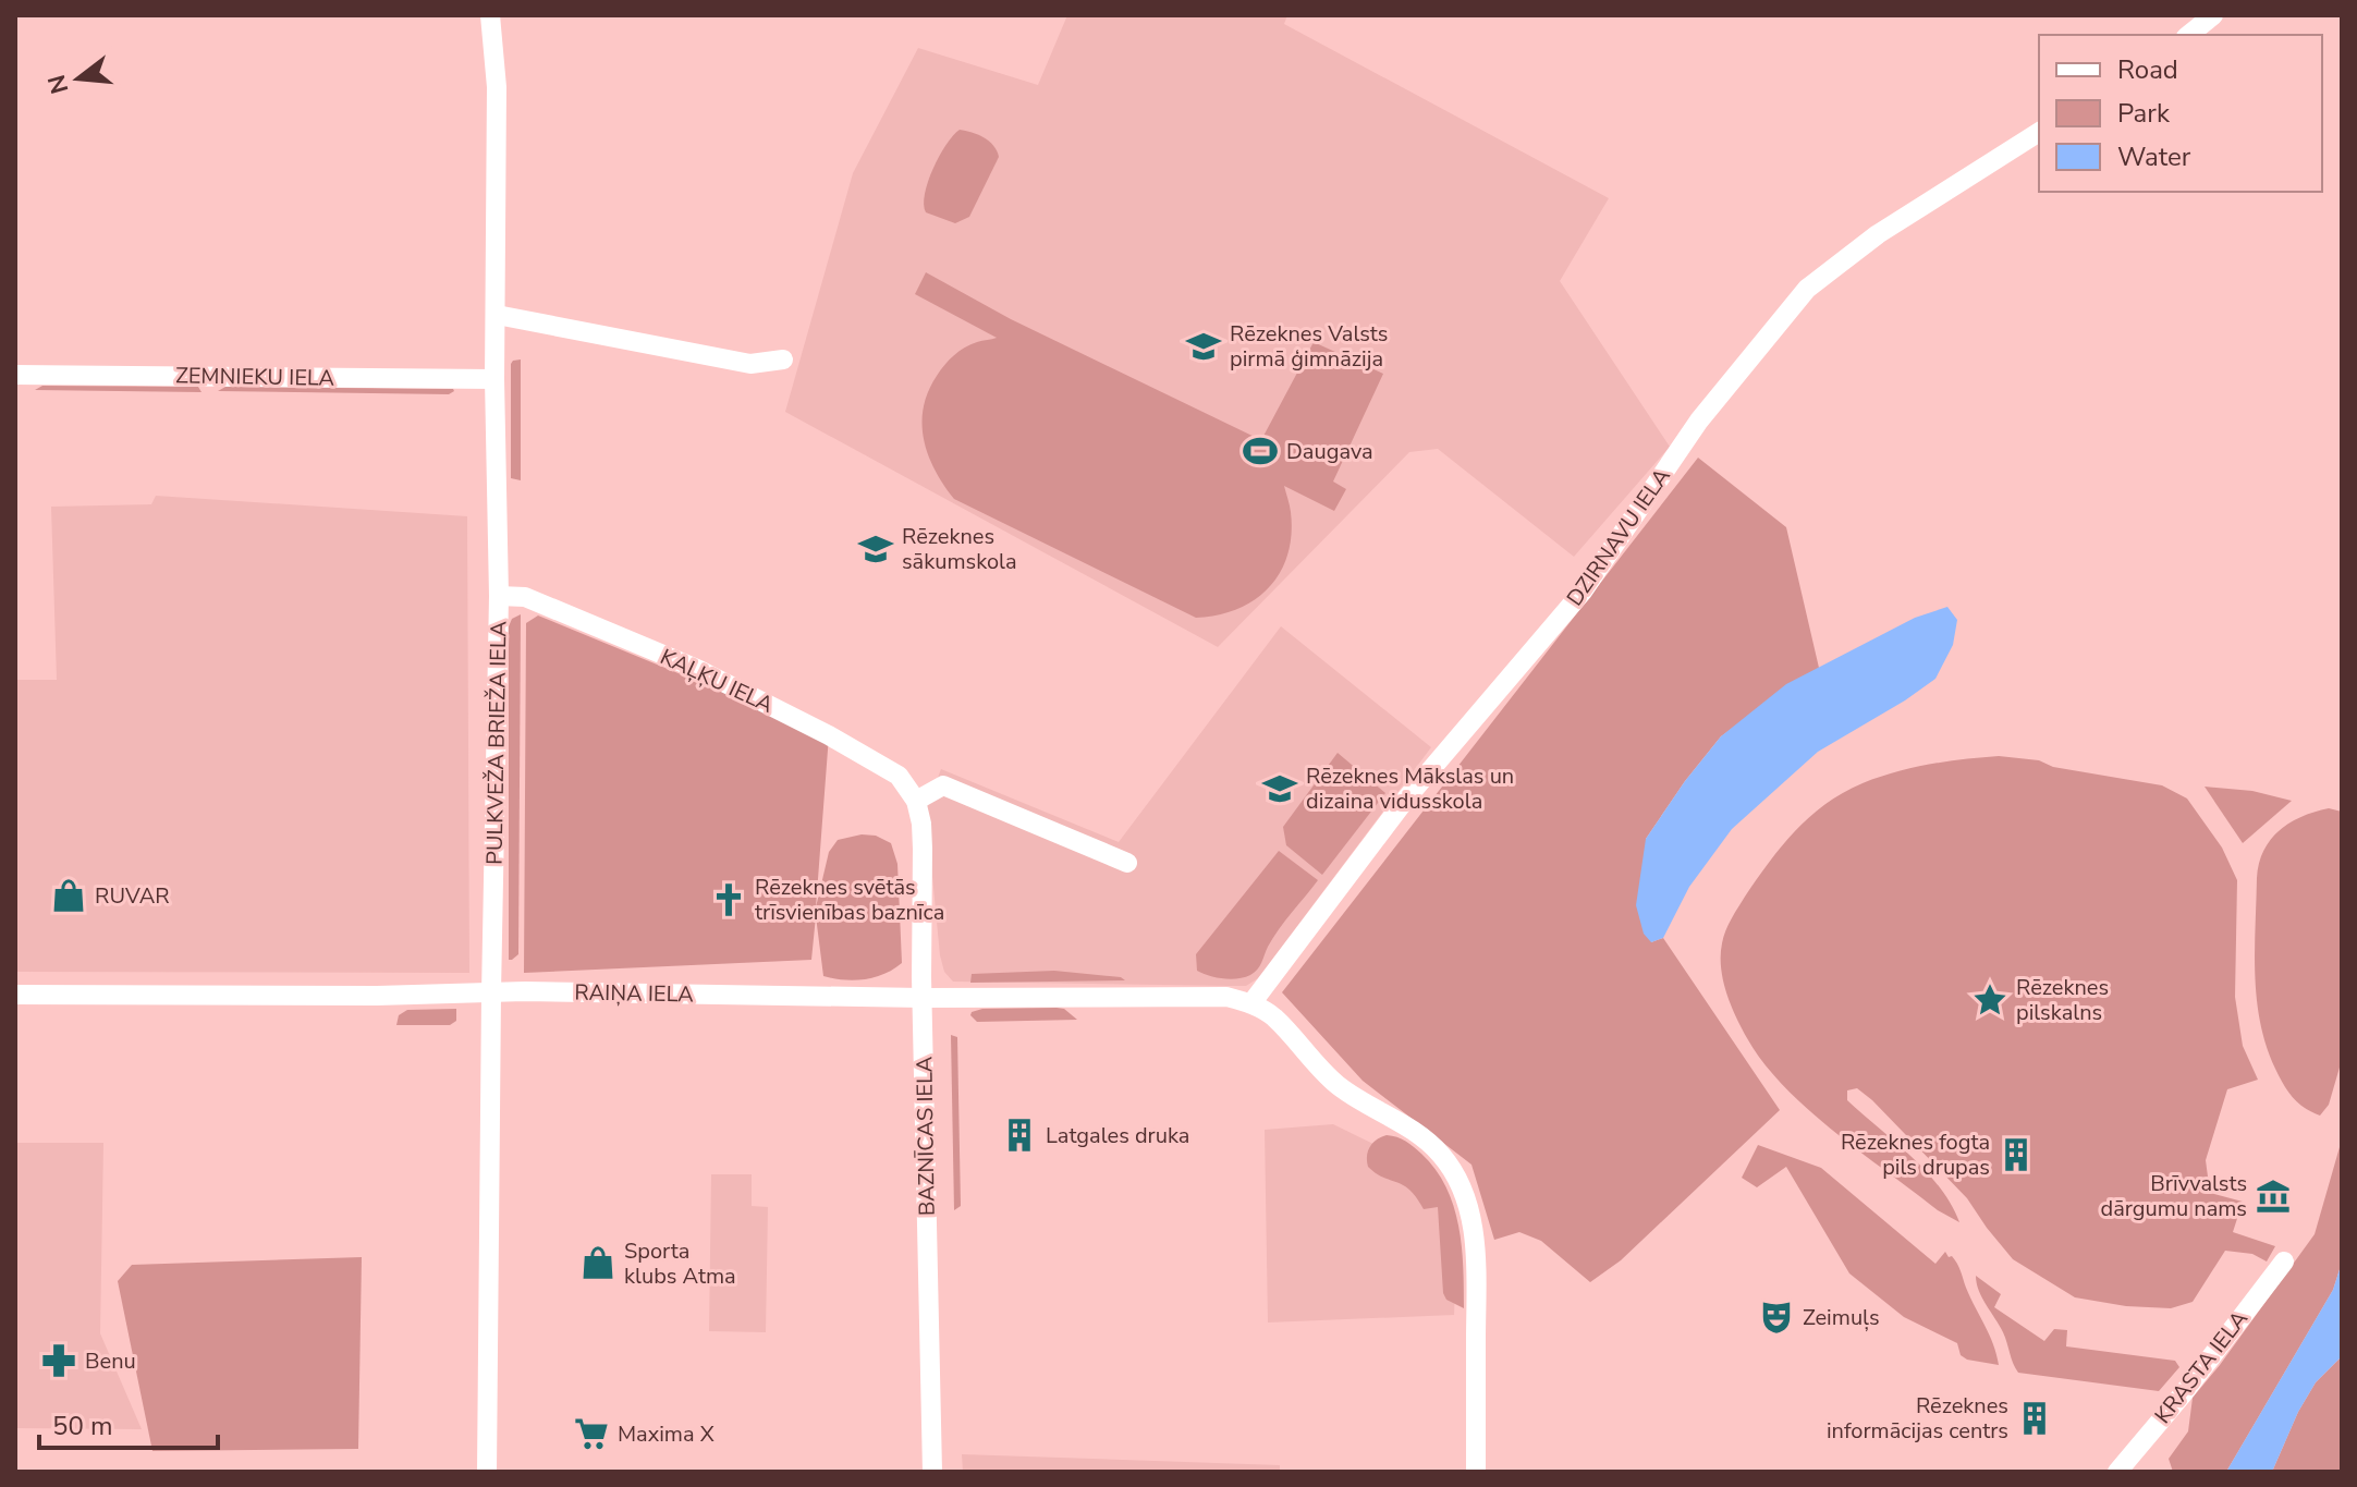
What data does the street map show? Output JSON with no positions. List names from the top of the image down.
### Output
{
  "streets": {
    "street": [
      "ZEMNIEKU IELA",
      "DZIRNAVU IELA",
      "KAĻĶU IELA",
      "PULKVEŽA BRIEŽA IELA",
      "RAIŅA IELA",
      "BAZNĪCAS IELA",
      "KRASTA IELA"
    ]
  },
  "crossings": [
    ["ZEMNIEKU IELA", "PULKVEŽA BRIEŽA IELA"],
    ["DZIRNAVU IELA", "RAIŅA IELA"],
    ["KAĻĶU IELA", "PULKVEŽA BRIEŽA IELA"],
    ["KAĻĶU IELA", "BAZNĪCAS IELA"],
    ["PULKVEŽA BRIEŽA IELA", "RAIŅA IELA"],
    ["RAIŅA IELA", "BAZNĪCAS IELA"]
  ],
  "places": {
    "school or university": ["Rēzeknes Valsts pirmā ģimnāzija", "Rēzeknes sākumskola", "Rēzeknes Mākslas un dizaina vidusskola"],
    "sports": ["Daugava"],
    "shop": ["RUVAR", "Sporta klubs Atma"],
    "church": ["Rēzeknes svētās trīsvienības baznīca"],
    "place": ["Rēzeknes pilskalns"],
    "building": ["Latgales druka", "Rēzeknes fogta pils drupas", "Rēzeknes informācijas centrs"],
    "museum": ["Brīvvalsts dārgumu nams"],
    "theatre": ["Zeimuļs"],
    "pharmacy": ["Benu"],
    "supermarket": ["Maxima X"]
  },
  "legend": ["Road", "Park", "Water"],
  "scale_bar": "50 m",
  "north": "left"
}
